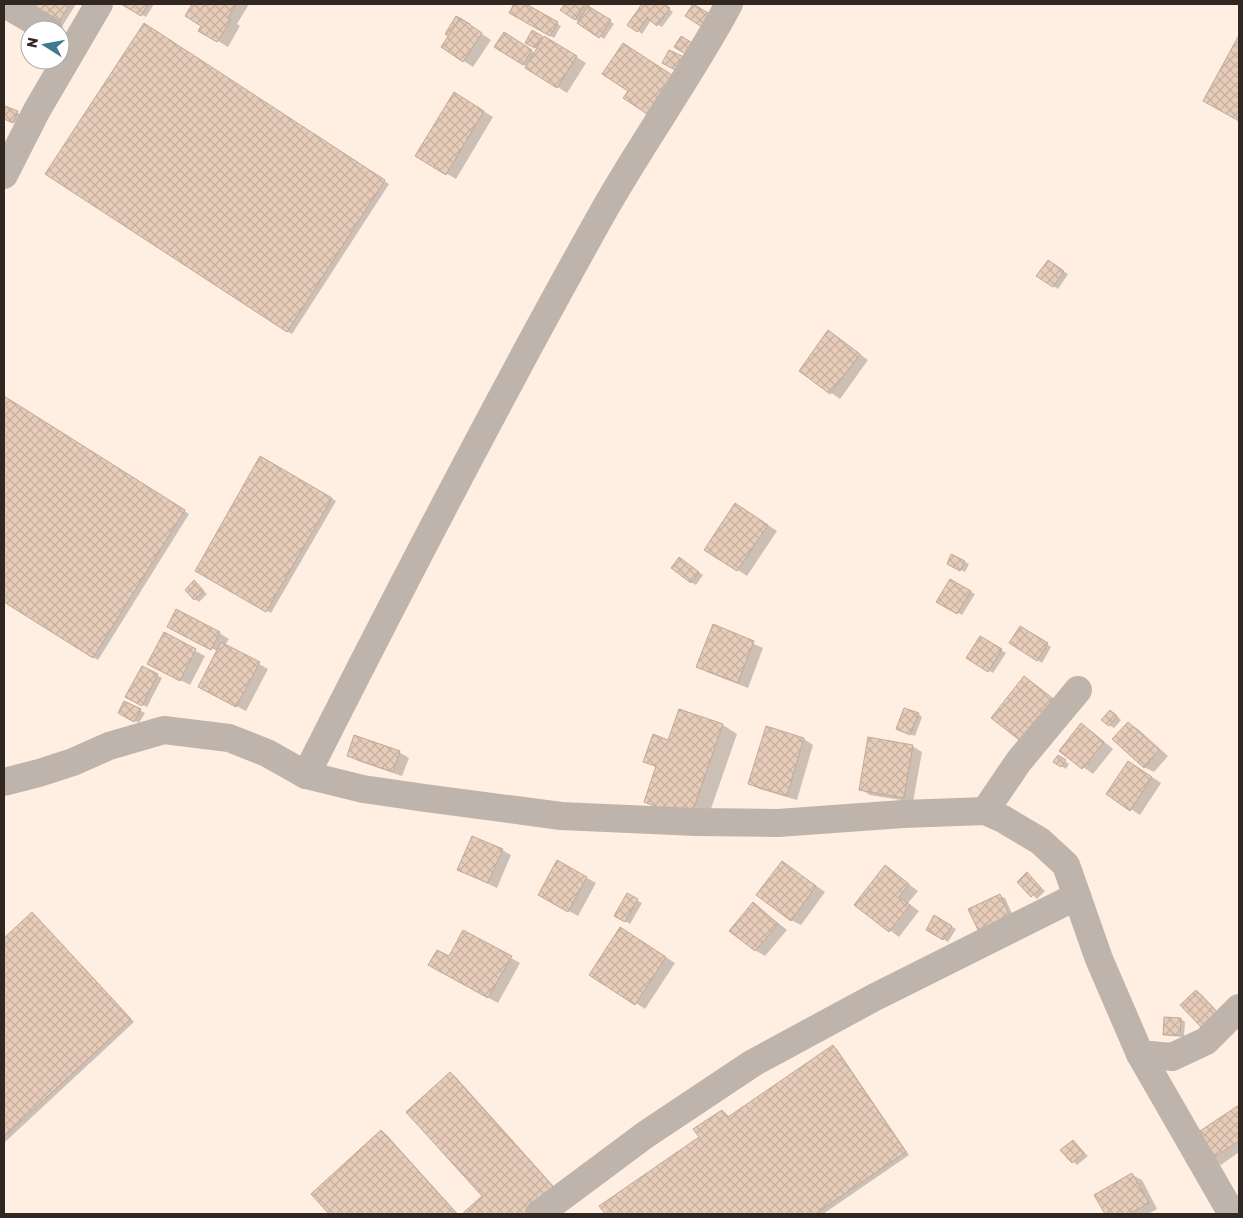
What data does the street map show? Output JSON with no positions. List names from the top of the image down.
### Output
{
  "north": "left"
}
